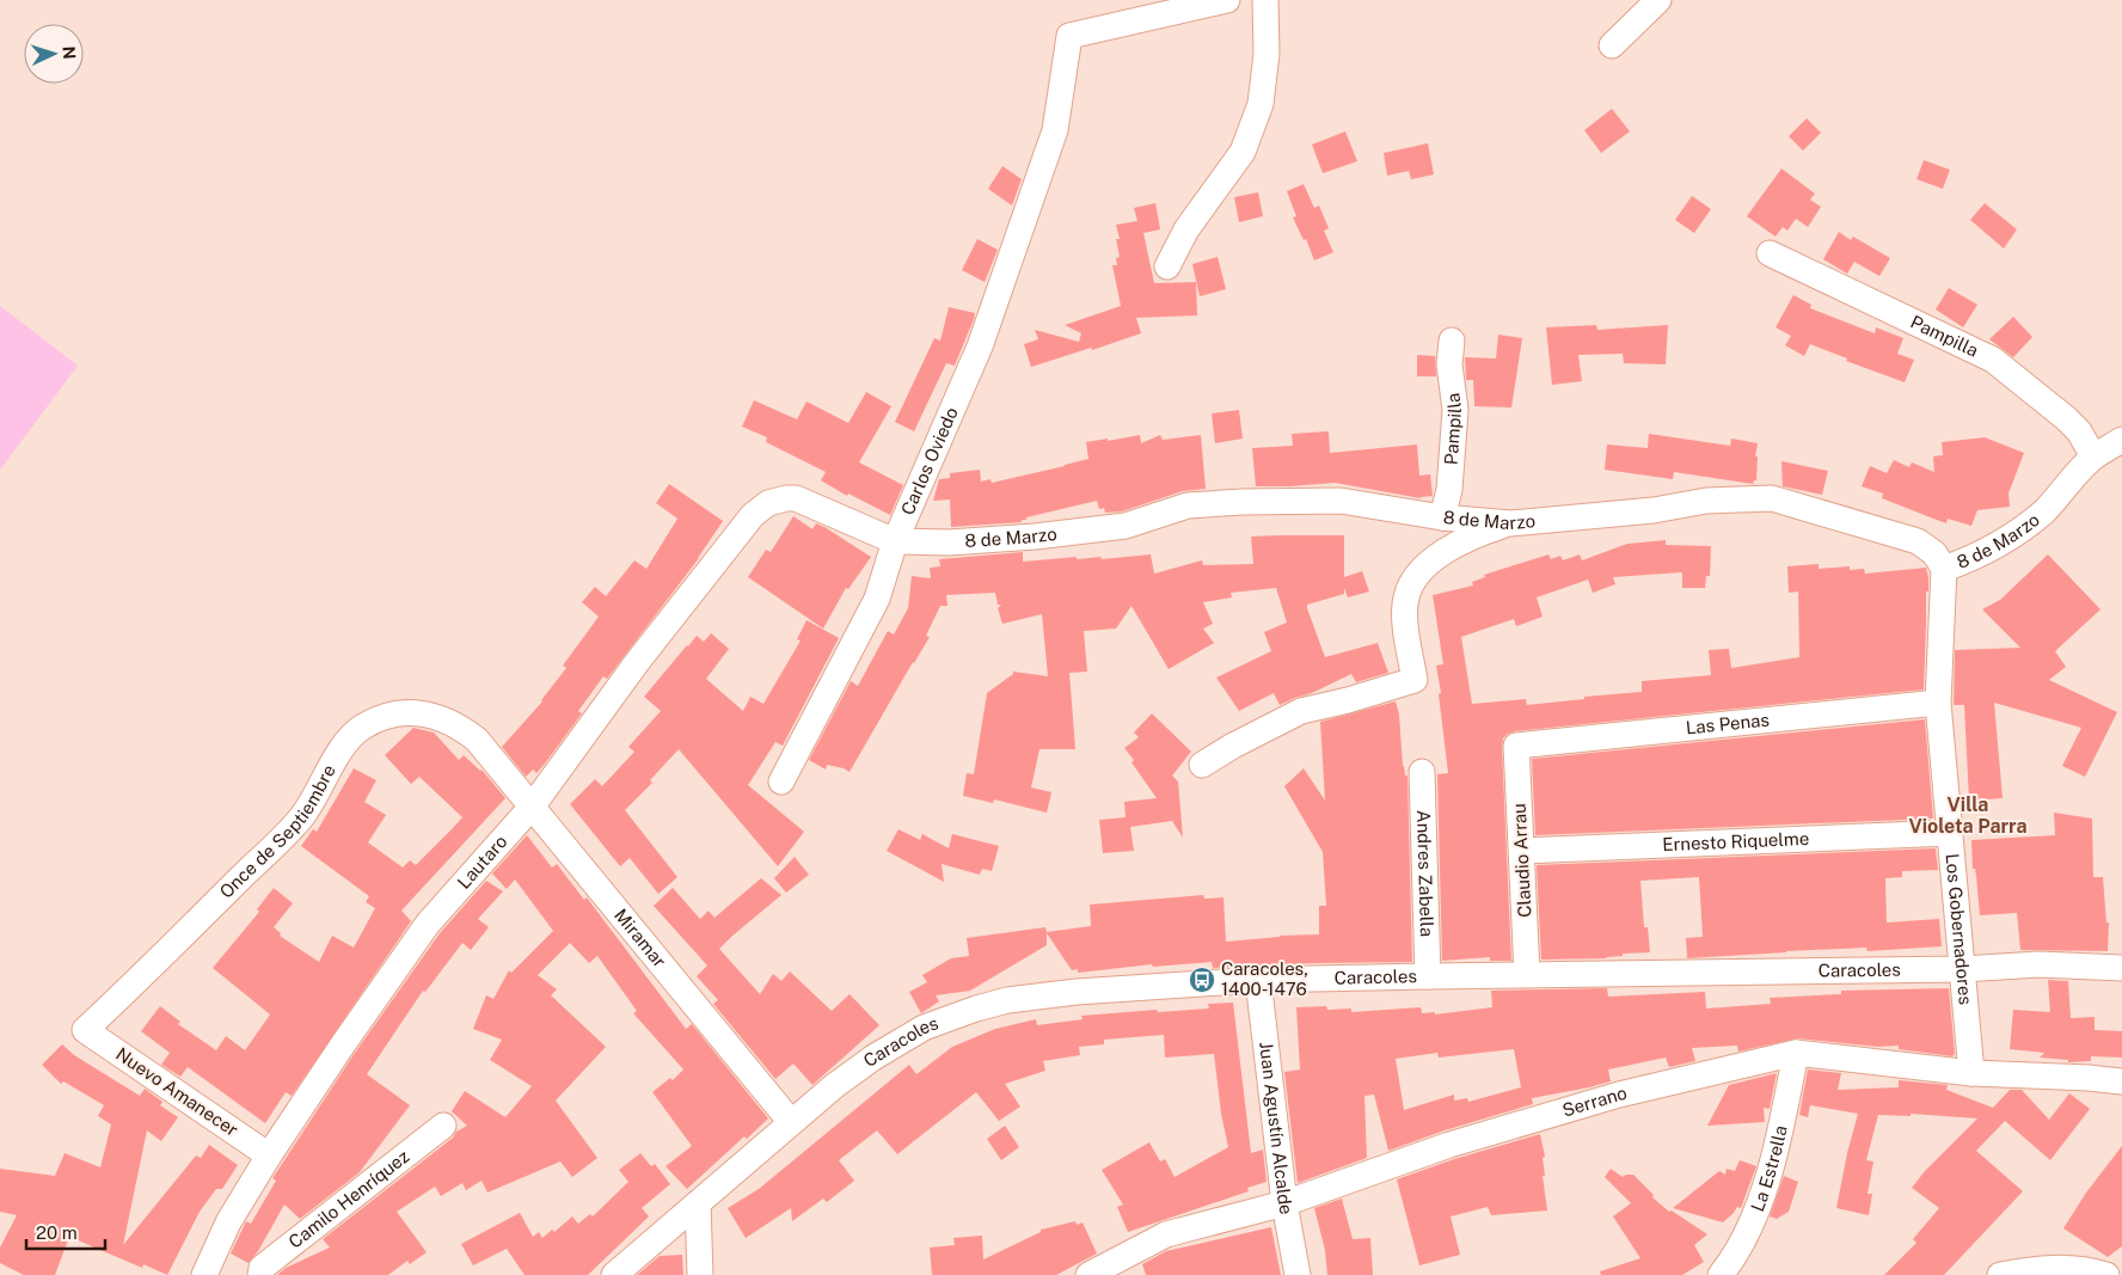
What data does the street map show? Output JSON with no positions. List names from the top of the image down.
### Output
{
  "streets": {
    "street": [
      "Pampilla",
      "Carlos Oviedo",
      "8 de Marzo",
      "Las Penas",
      "Once de Septiembre",
      "Ernesto Riquelme",
      "Claudio Arrau",
      "Lautaro",
      "Andres Zabella",
      "Los Gobernadores",
      "Miramar",
      "Caracoles",
      "Nuevo Amanecer",
      "Serrano",
      "Juan Agustín Alcalde",
      "La Estrella",
      "Camilo Henríquez"
    ]
  },
  "crossings": [
    ["Pampilla", "8 de Marzo"],
    ["Carlos Oviedo", "8 de Marzo"],
    ["8 de Marzo", "Lautaro"],
    ["8 de Marzo", "Los Gobernadores"],
    ["Las Penas", "Claudio Arrau"],
    ["Las Penas", "Los Gobernadores"],
    ["Once de Septiembre", "Miramar"],
    ["Once de Septiembre", "Nuevo Amanecer"],
    ["Ernesto Riquelme", "Claudio Arrau"],
    ["Ernesto Riquelme", "Los Gobernadores"],
    ["Claudio Arrau", "Caracoles"],
    ["Lautaro", "Miramar"],
    ["Lautaro", "Nuevo Amanecer"],
    ["Andres Zabella", "Caracoles"],
    ["Los Gobernadores", "Caracoles"],
    ["Los Gobernadores", "Serrano"],
    ["Miramar", "Caracoles"],
    ["Caracoles", "Juan Agustín Alcalde"],
    ["Serrano", "Juan Agustín Alcalde"],
    ["Serrano", "La Estrella"]
  ],
  "districts": ["Villa Violeta Parra"],
  "places": {
    "bus stop": ["Caracoles, 1400-1476"]
  },
  "scale_bar": "20 m",
  "north": "right"
}
